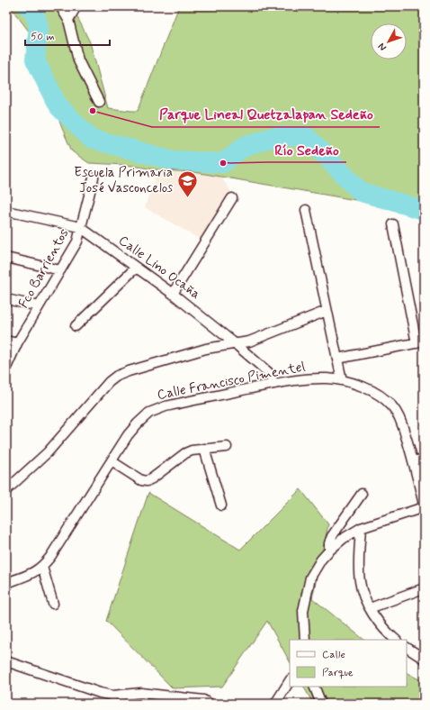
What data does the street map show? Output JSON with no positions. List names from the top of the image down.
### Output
{
  "streets": {
    "street": ["Calle Lino Ocaña", "Fco Barrientos", "Calle Francisco Pimentel"]
  },
  "crossings": [
    ["Calle Lino Ocaña", "Fco Barrientos"],
    ["Calle Lino Ocaña", "Calle Francisco Pimentel"]
  ],
  "places": {
    "other": ["Parque Lineal Quetzalapan Sedeño", "Río Sedeño"],
    "school or university": ["Escuela Primaria José Vasconcelos"]
  },
  "legend": ["Calle", "Parque"],
  "scale_bar": "50 m",
  "north": "bottom left"
}
